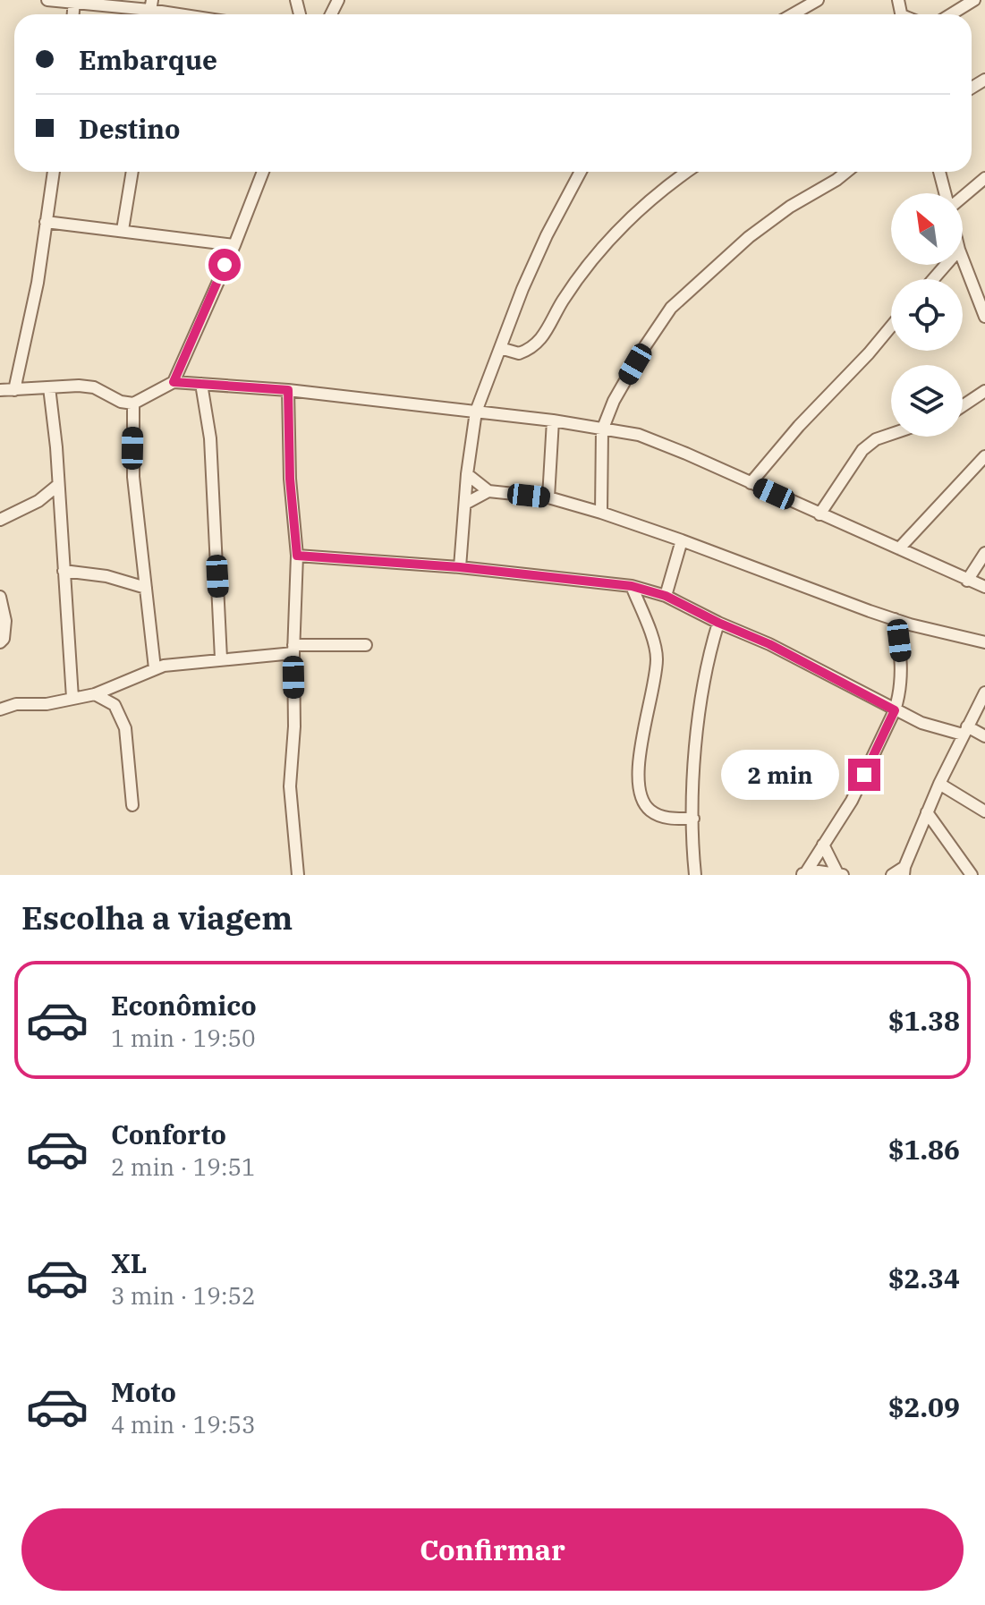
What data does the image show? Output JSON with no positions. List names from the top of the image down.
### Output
{
  "north": "top left",
  "page": {
    "banner": ["Embarque", "Destino"],
    "bubble": "2 min",
    "heading": "Escolha a viagem",
    "list": [
      {
        "name": "Econômico",
        "note": "1 min · 19:50",
        "value": "$1.38"
      },
      {
        "name": "Conforto",
        "note": "2 min · 19:51",
        "value": "$1.86"
      },
      {
        "name": "XL",
        "note": "3 min · 19:52",
        "value": "$2.34"
      },
      {
        "name": "Moto",
        "note": "4 min · 19:53",
        "value": "$2.09"
      }
    ],
    "buttons": "Confirmar"
  }
}
